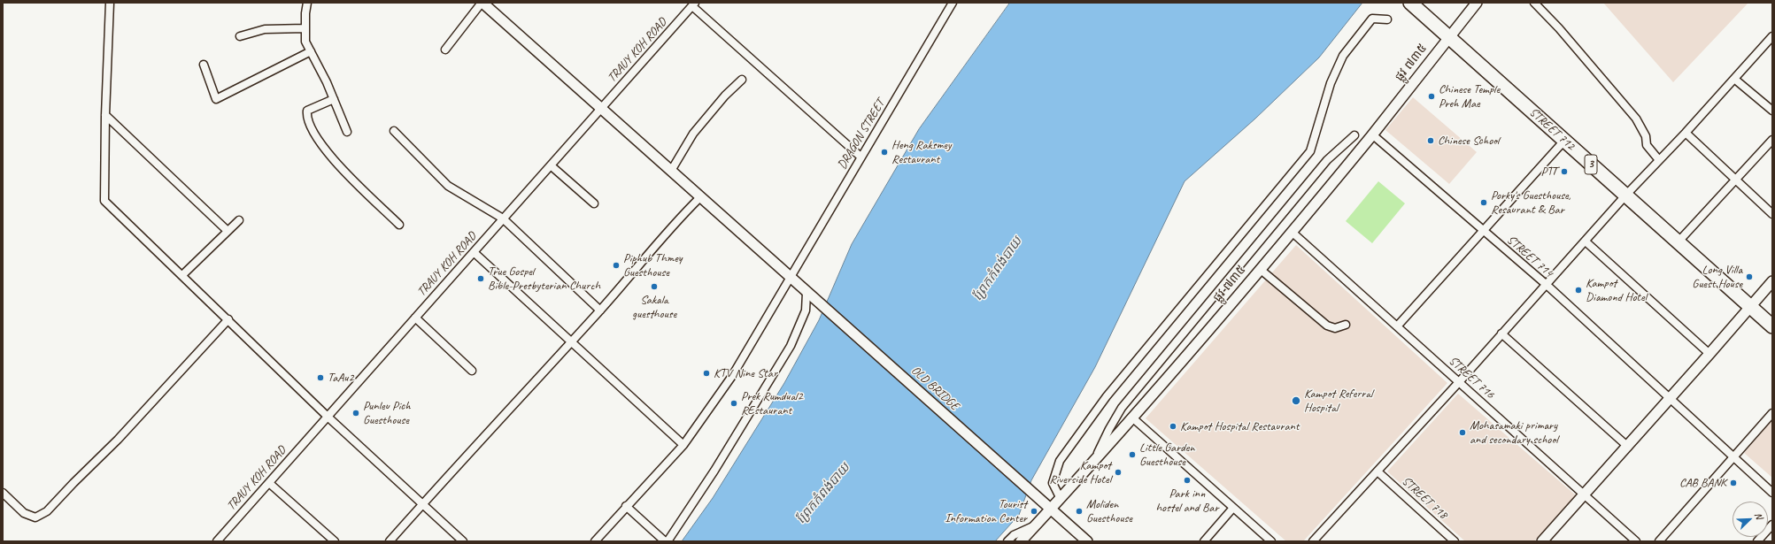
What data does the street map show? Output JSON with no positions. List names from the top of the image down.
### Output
{
  "streets": {
    "highway": ["STREET 712", "3"],
    "street": [
      "TRAUY KOH ROAD",
      "ផ្លូវ ៧៣៥",
      "DRAGON STREET",
      "STREET 714",
      "STREET 716",
      "OLD BRIDGE",
      "STREET 718"
    ]
  },
  "crossings": [
    ["TRAUY KOH ROAD", "OLD BRIDGE"],
    ["ផ្លូវ ៧៣៥", "STREET 712"],
    ["ផ្លូវ ៧៣៥", "STREET 714"],
    ["ផ្លូវ ៧៣៥", "STREET 716"],
    ["ផ្លូវ ៧៣៥", "OLD BRIDGE"],
    ["DRAGON STREET", "OLD BRIDGE"]
  ],
  "water": ["ព្រែកកំពង់បាយ"],
  "places": [
    "Chinese Temple Preh Mae",
    "Chinese School",
    "Heng Raksmey Restaurant",
    "PTT",
    "Porky's Guesthouse, Resaurant & Bar",
    "Piphub Thmey Guesthouse",
    "Long Villa Guest House",
    "True Gospel Bible-Presbyterian Church",
    "Sakala guesthouse",
    "Kampot Diamond Hotel",
    "KTV Nine Star",
    "TaAu2",
    "Kampot Referral Hospital",
    "Prek Rumdual2 REstaurant",
    "Punleu Pich Guesthouse",
    "Kampot Hospital Restaurant",
    "Mohasamaki primary and secondary school",
    "Little Garden Guesthouse",
    "Kampot Riverside Hotel",
    "Park inn hostel and Bar",
    "CAB BANK",
    "Tourist Information Center",
    "Moliden Guesthouse"
  ],
  "north": "top right"
}
